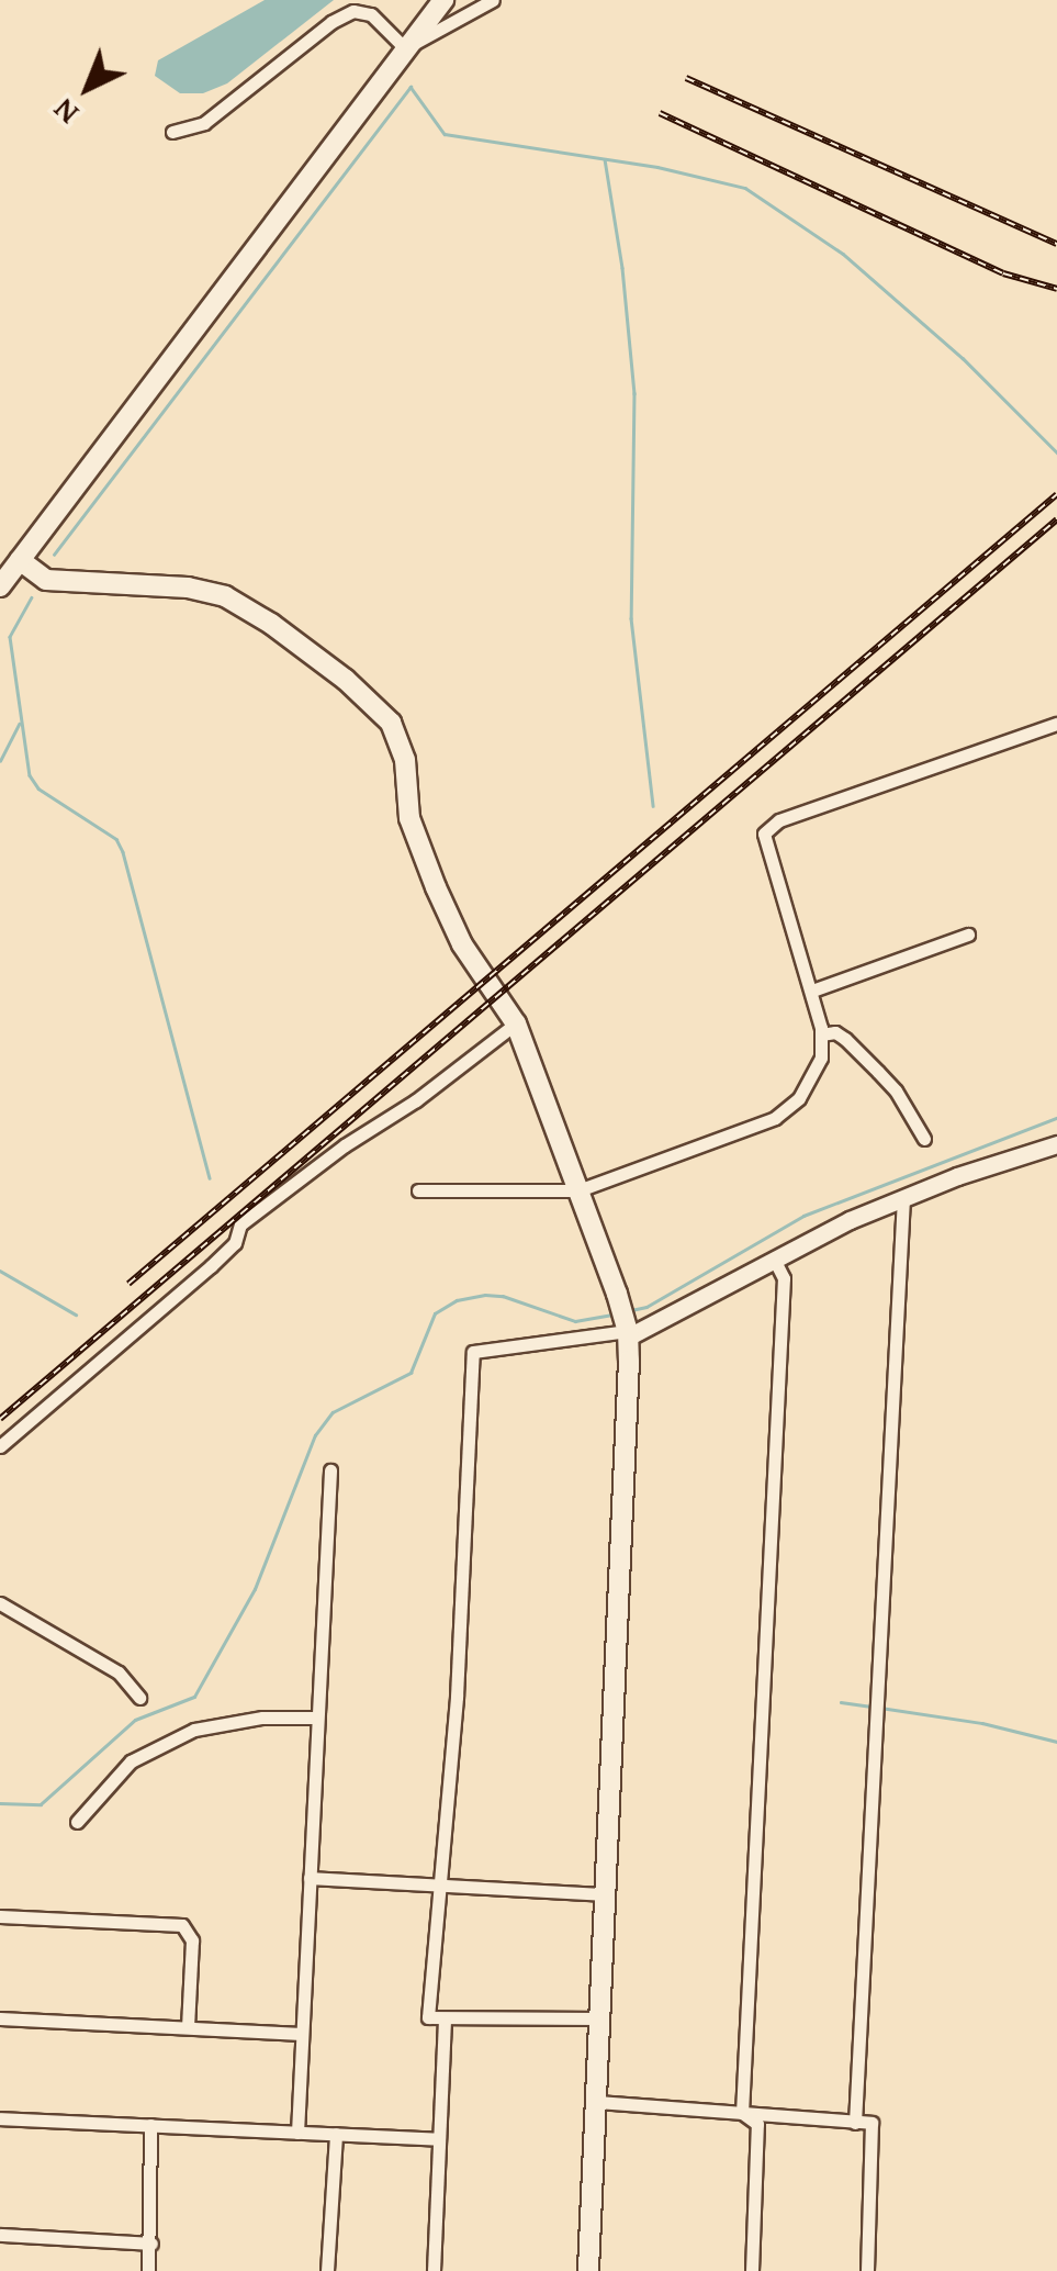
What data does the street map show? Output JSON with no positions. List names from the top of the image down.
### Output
{
  "north": "bottom left"
}
